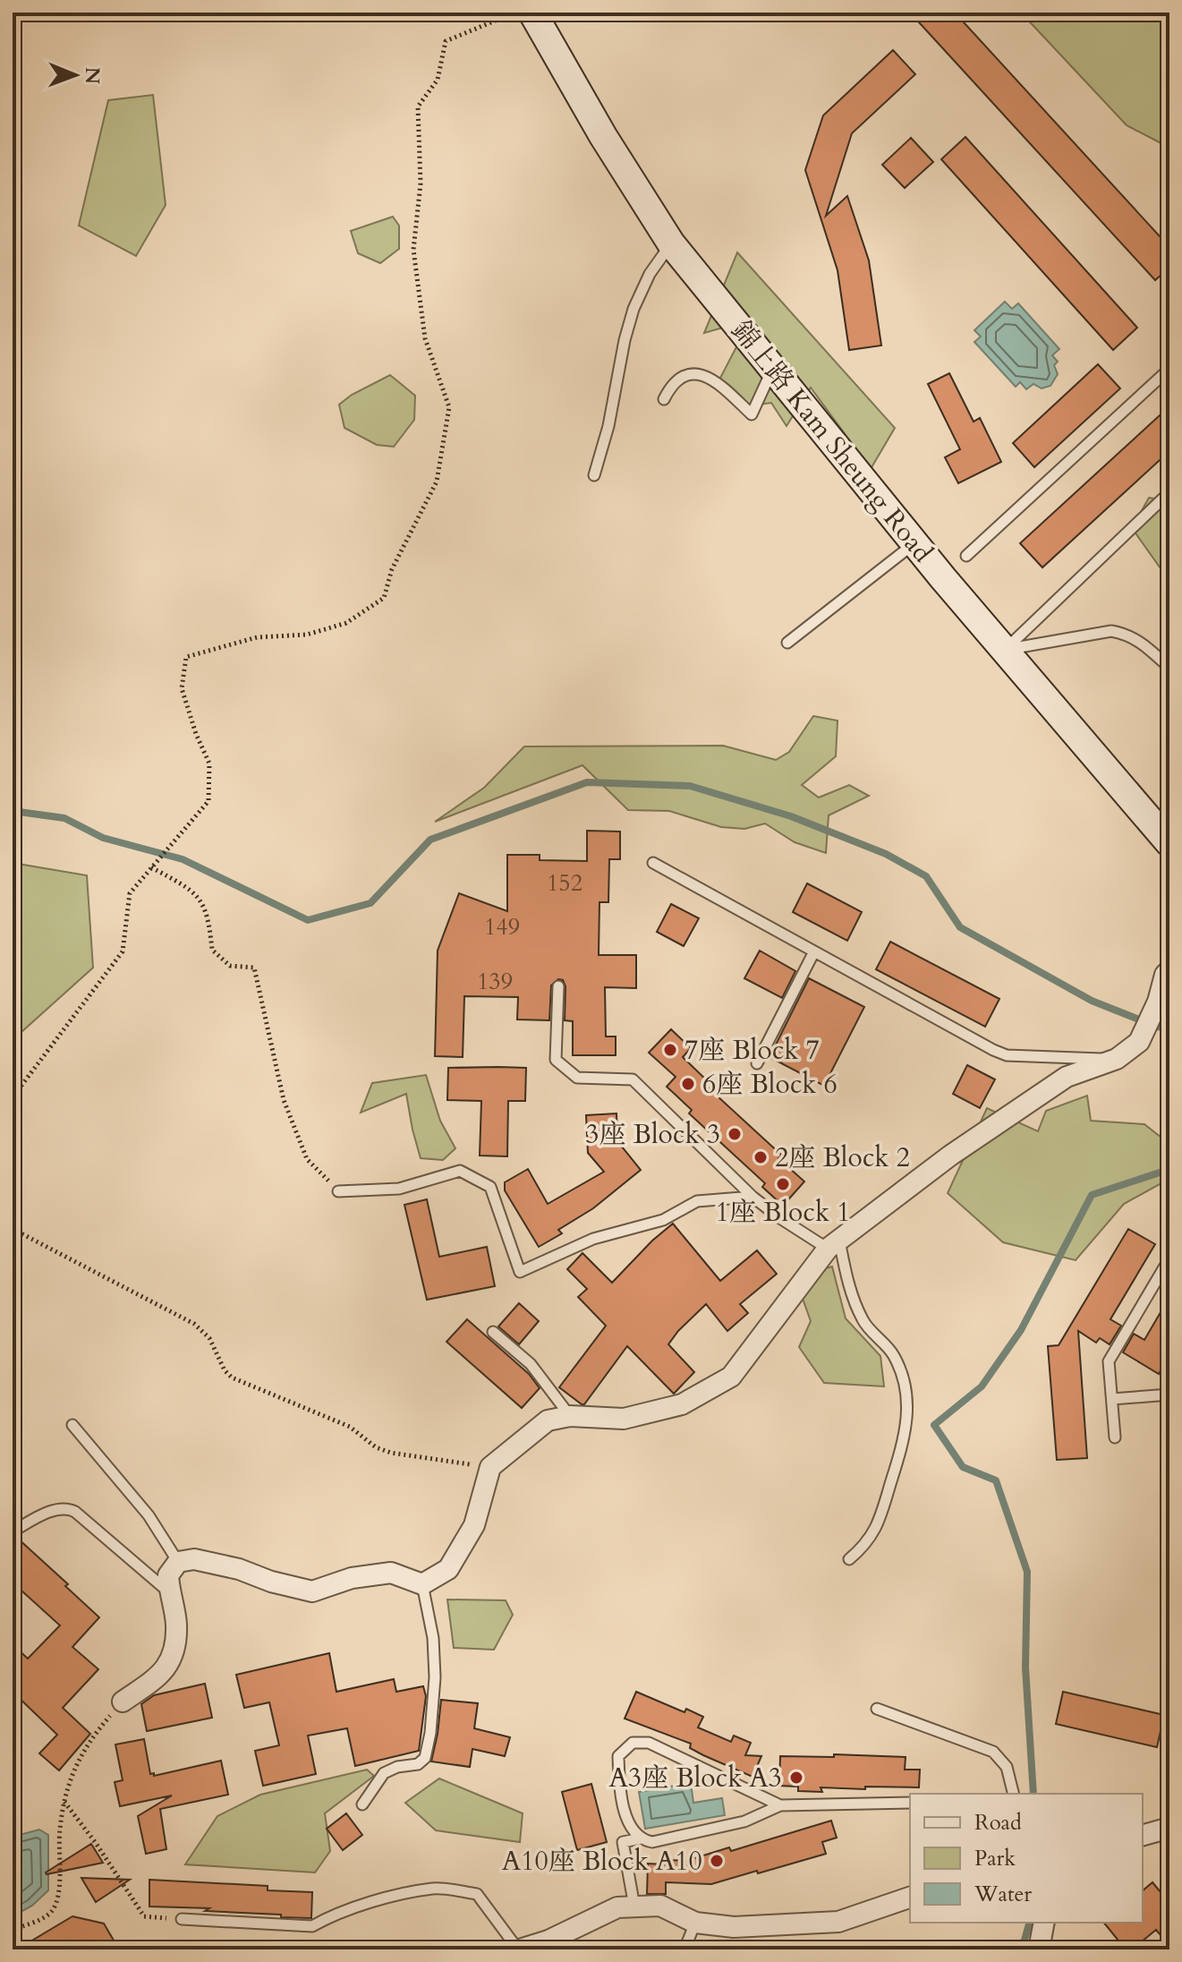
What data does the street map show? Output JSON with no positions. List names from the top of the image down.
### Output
{
  "streets": {
    "main road": ["錦上路 Kam Sheung Road"]
  },
  "places": [
    "7座 Block 7",
    "6座 Block 6",
    "3座 Block 3",
    "2座 Block 2",
    "1座 Block 1",
    "A3座 Block A3",
    "A10座 Block A10"
  ],
  "house_numbers": ["152", "149", "139"],
  "legend": ["Road", "Park", "Water"],
  "north": "right"
}
